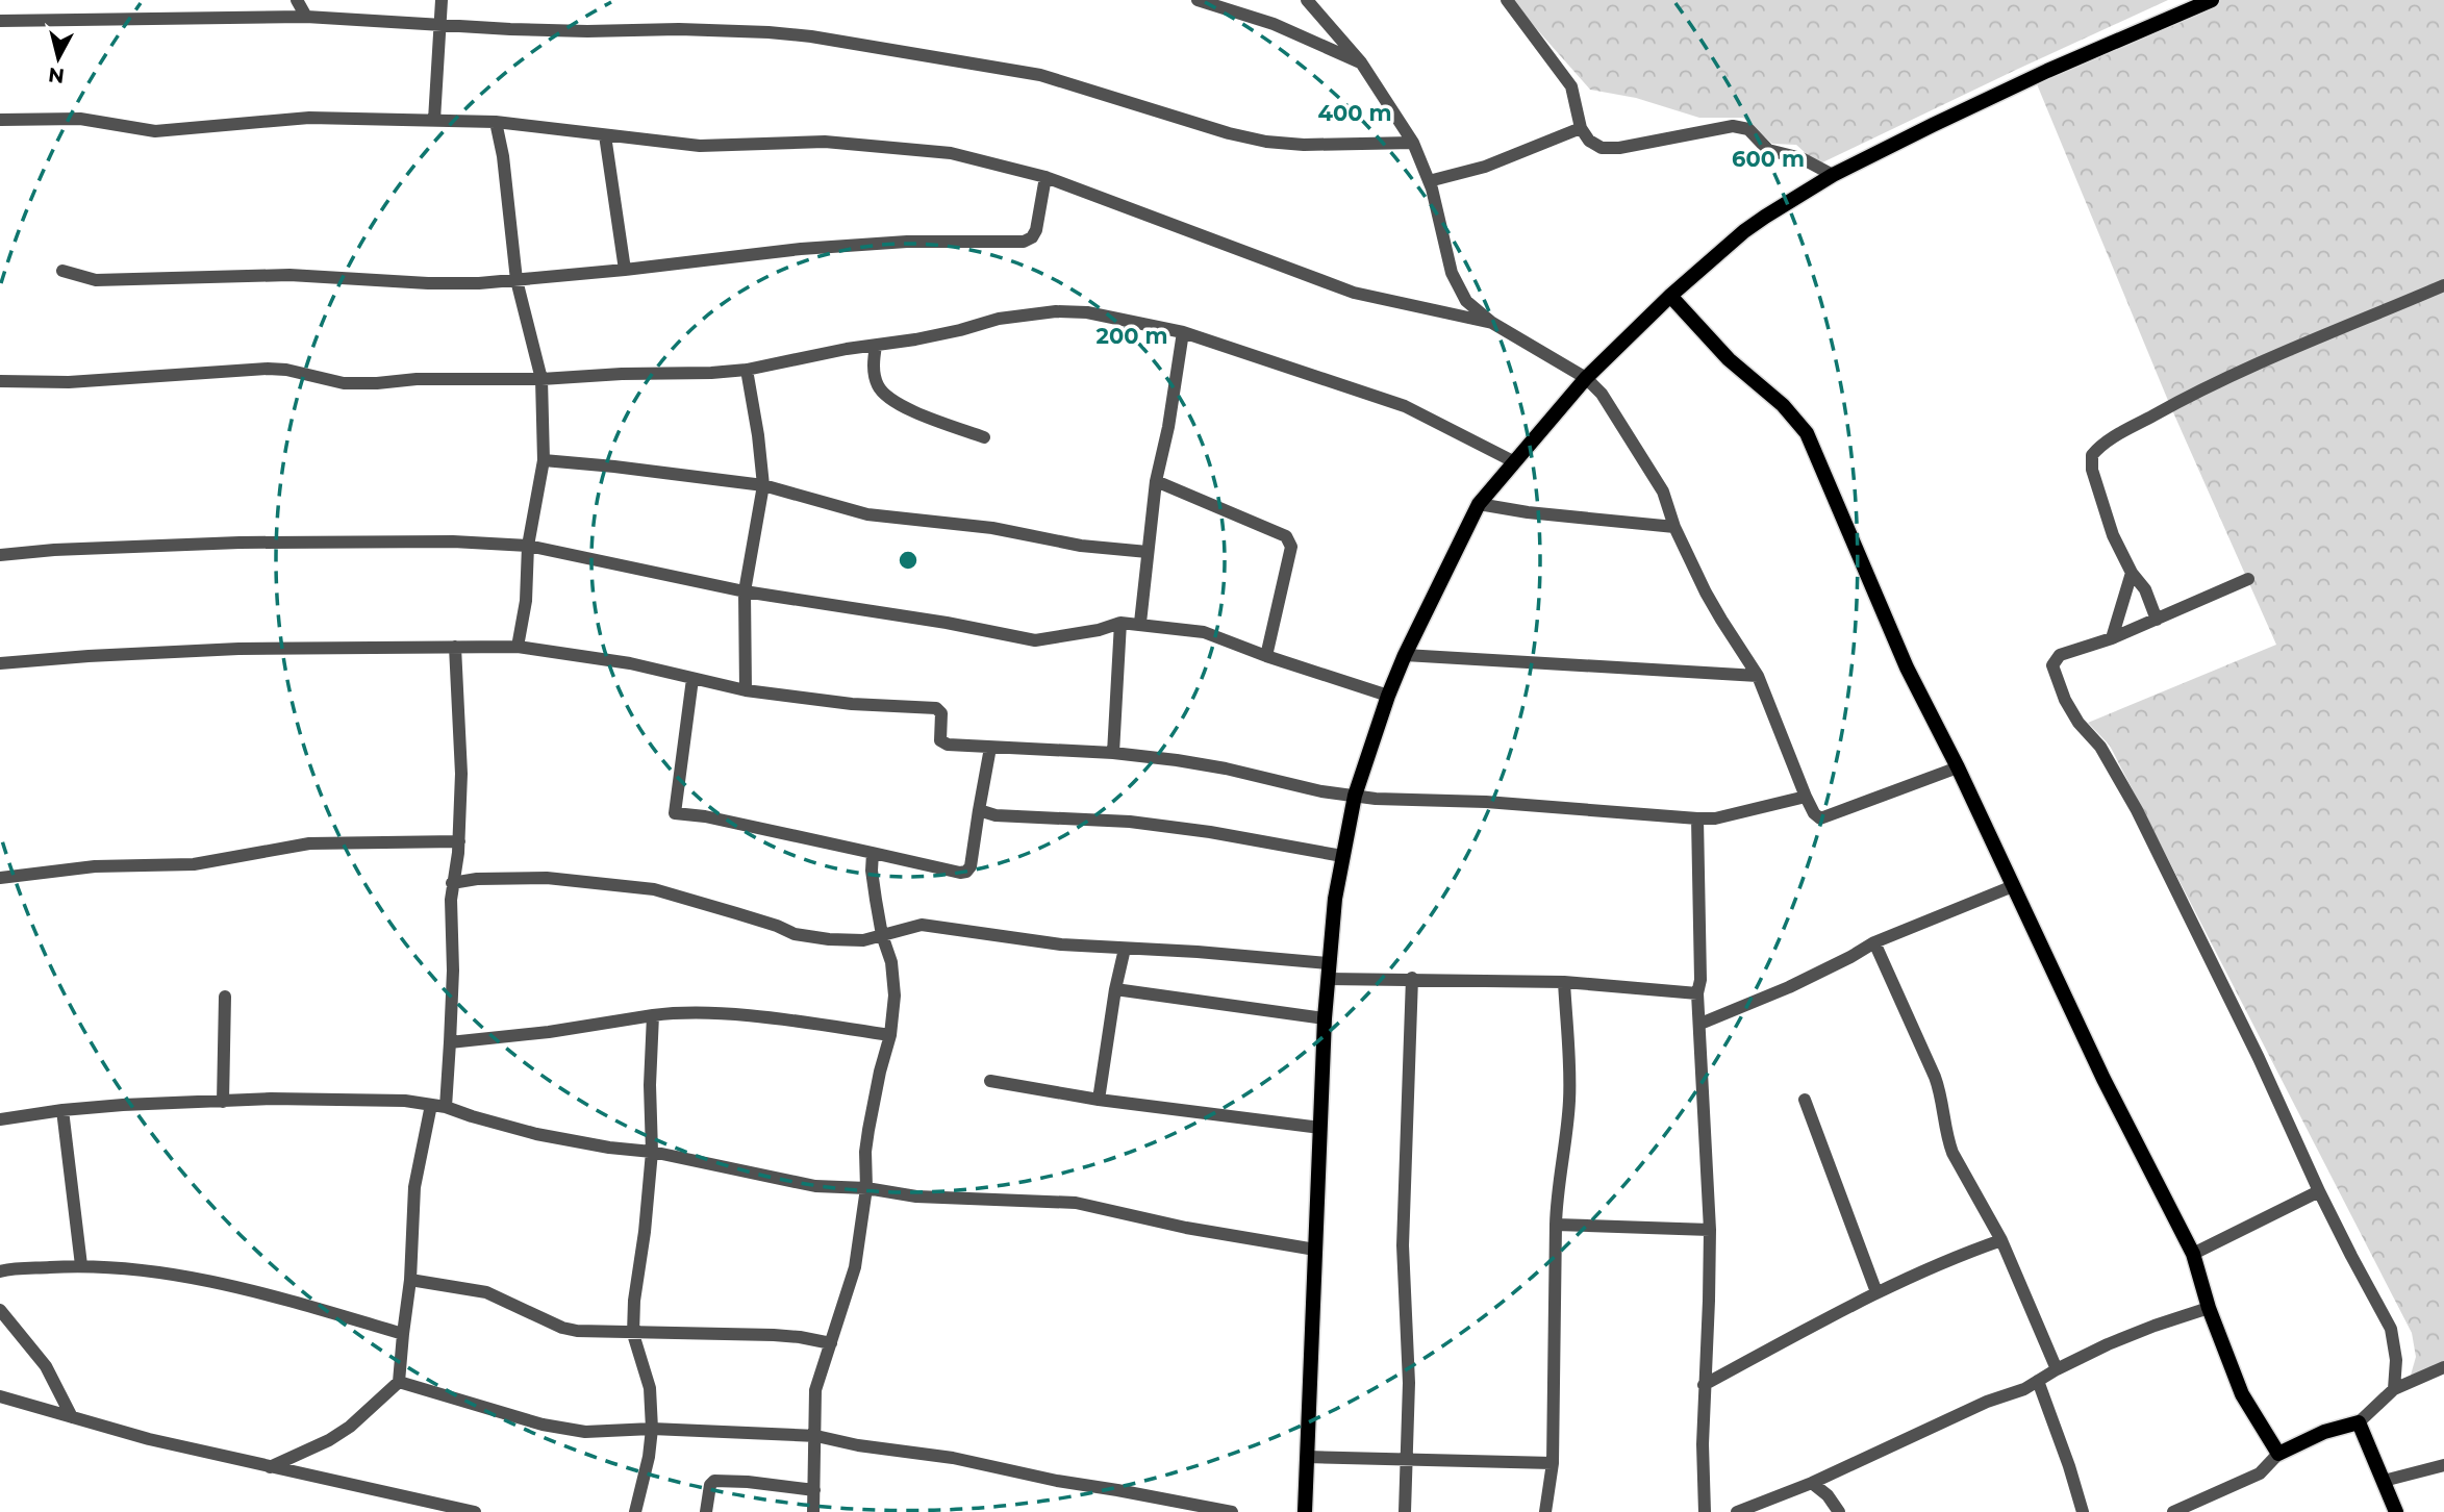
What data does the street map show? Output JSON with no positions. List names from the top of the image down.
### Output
{
  "north": "bottom",
  "rings": ["400 m", "600 m", "200 m"]
}
